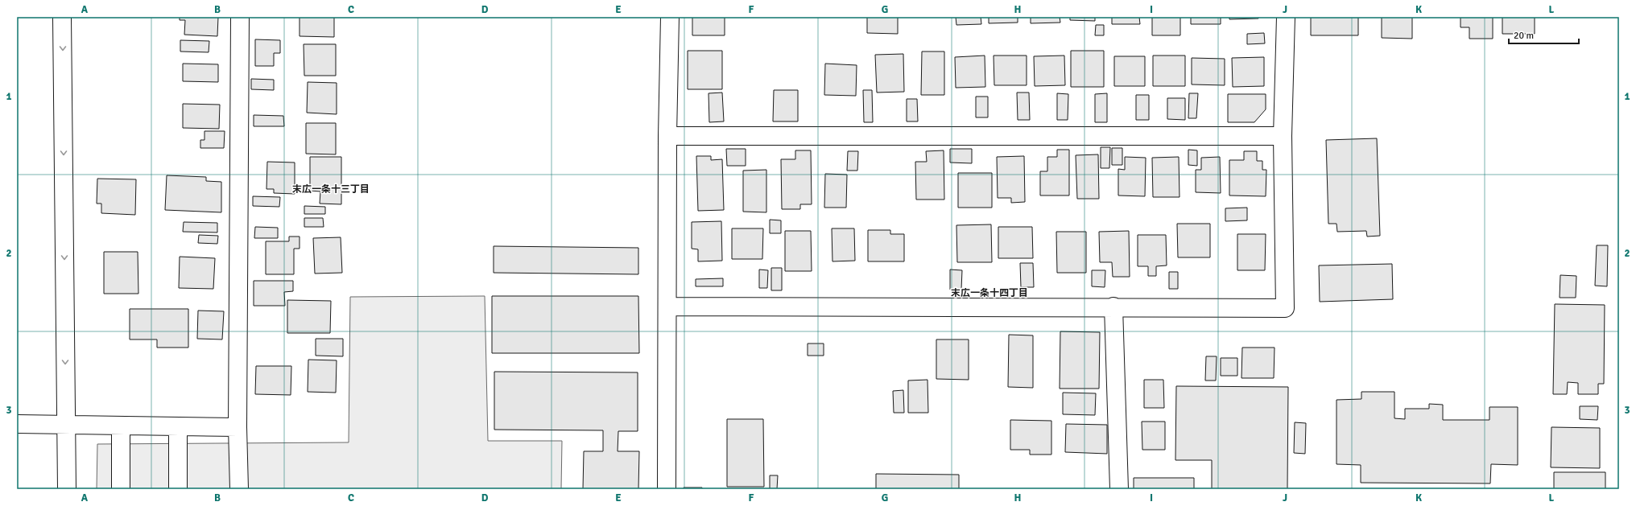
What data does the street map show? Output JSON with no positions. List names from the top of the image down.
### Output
{
  "districts": ["末広一条十三丁目", "末広一条十四丁目"],
  "scale_bar": "20 m",
  "grid": {
    "columns": [
      "A",
      "B",
      "C",
      "D",
      "E",
      "F",
      "G",
      "H",
      "I",
      "J",
      "K",
      "L"
    ],
    "rows": ["1", "2", "3"]
  }
}
